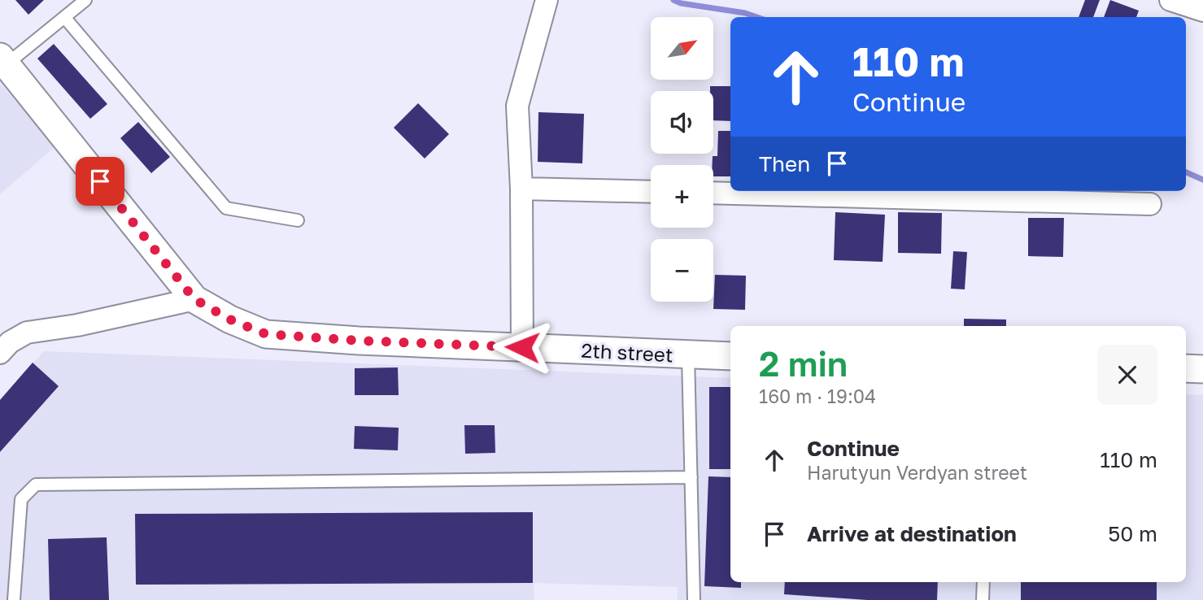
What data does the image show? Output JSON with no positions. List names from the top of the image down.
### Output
{
  "streets": {
    "street": ["2th street"]
  },
  "north": "top right",
  "page": {
    "map_buttons": ["+", "−"],
    "turn": ["110 m", "Continue"],
    "then": "Then",
    "heading": ["2 min", "160 m · 19:04"],
    "list": [
      {
        "name": "Continue",
        "note": "Harutyun Verdyan street",
        "value": "110 m"
      },
      {
        "name": "Arrive at destination",
        "value": "50 m"
      }
    ]
  }
}
